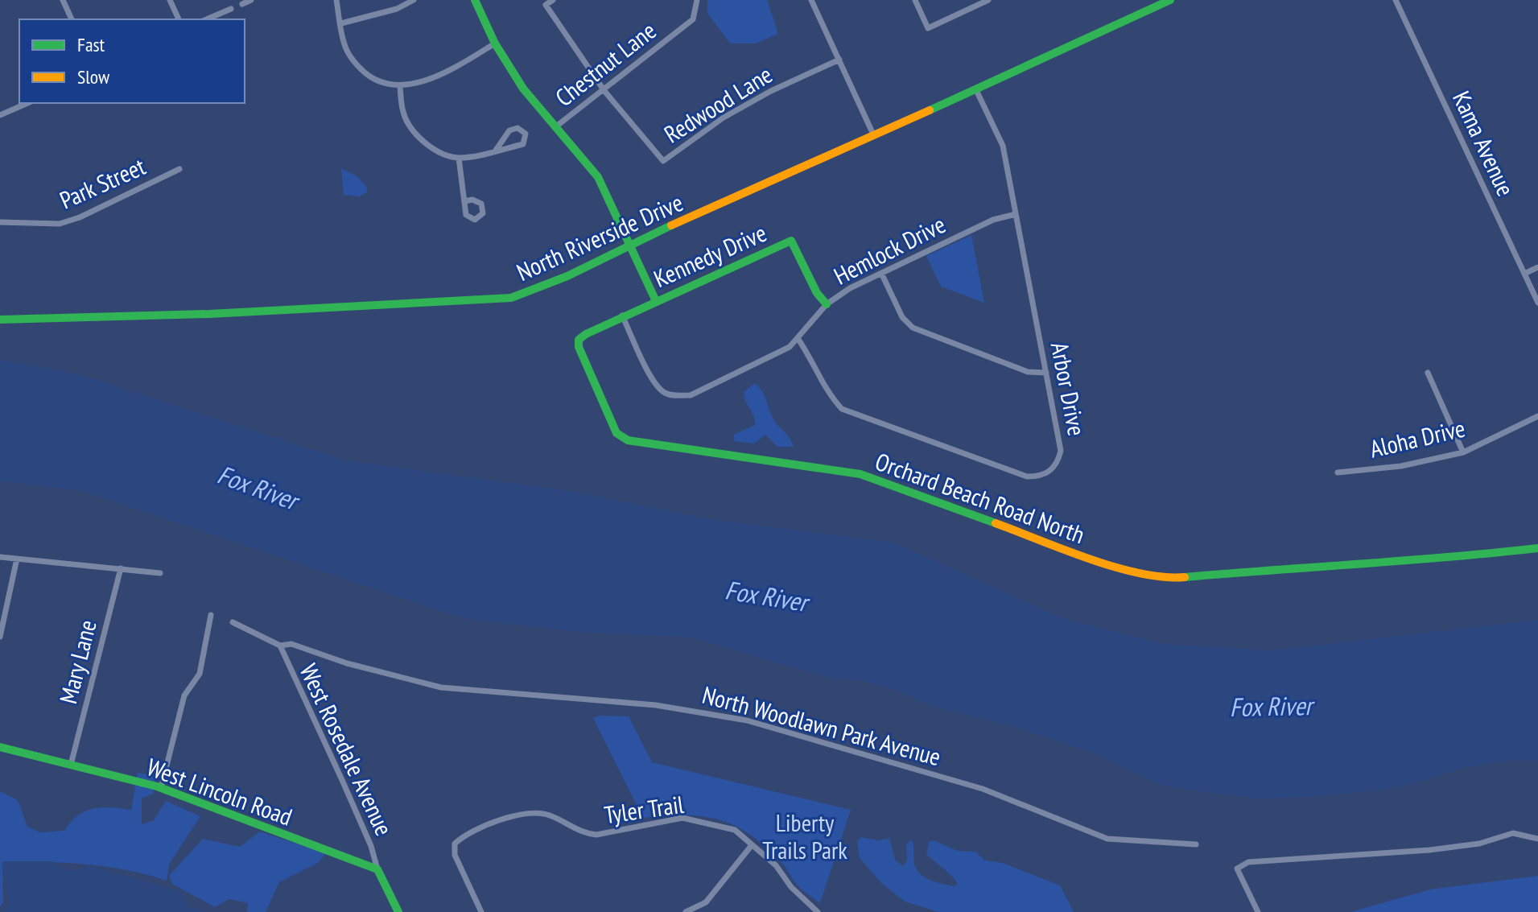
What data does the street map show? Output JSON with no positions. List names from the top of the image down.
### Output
{
  "streets": {
    "street": [
      "Chestnut Lane",
      "Redwood Lane",
      "Kama Avenue",
      "Park Street",
      "North Riverside Drive",
      "Hemlock Drive",
      "Kennedy Drive",
      "Arbor Drive",
      "Aloha Drive",
      "Orchard Beach Road North",
      "Mary Lane",
      "North Woodlawn Park Avenue",
      "West Rosedale Avenue",
      "West Lincoln Road",
      "Tyler Trail"
    ]
  },
  "crossings": [
    ["Chestnut Lane", "Redwood Lane"],
    ["North Riverside Drive", "Arbor Drive"],
    ["Hemlock Drive", "Kennedy Drive"],
    ["Hemlock Drive", "Arbor Drive"],
    ["Kennedy Drive", "Orchard Beach Road North"],
    ["Mary Lane", "West Lincoln Road"],
    ["North Woodlawn Park Avenue", "West Rosedale Avenue"],
    ["West Rosedale Avenue", "West Lincoln Road"]
  ],
  "water": ["Fox River"],
  "parks": ["Liberty Trails Park"],
  "legend": ["Fast", "Slow"]
}
